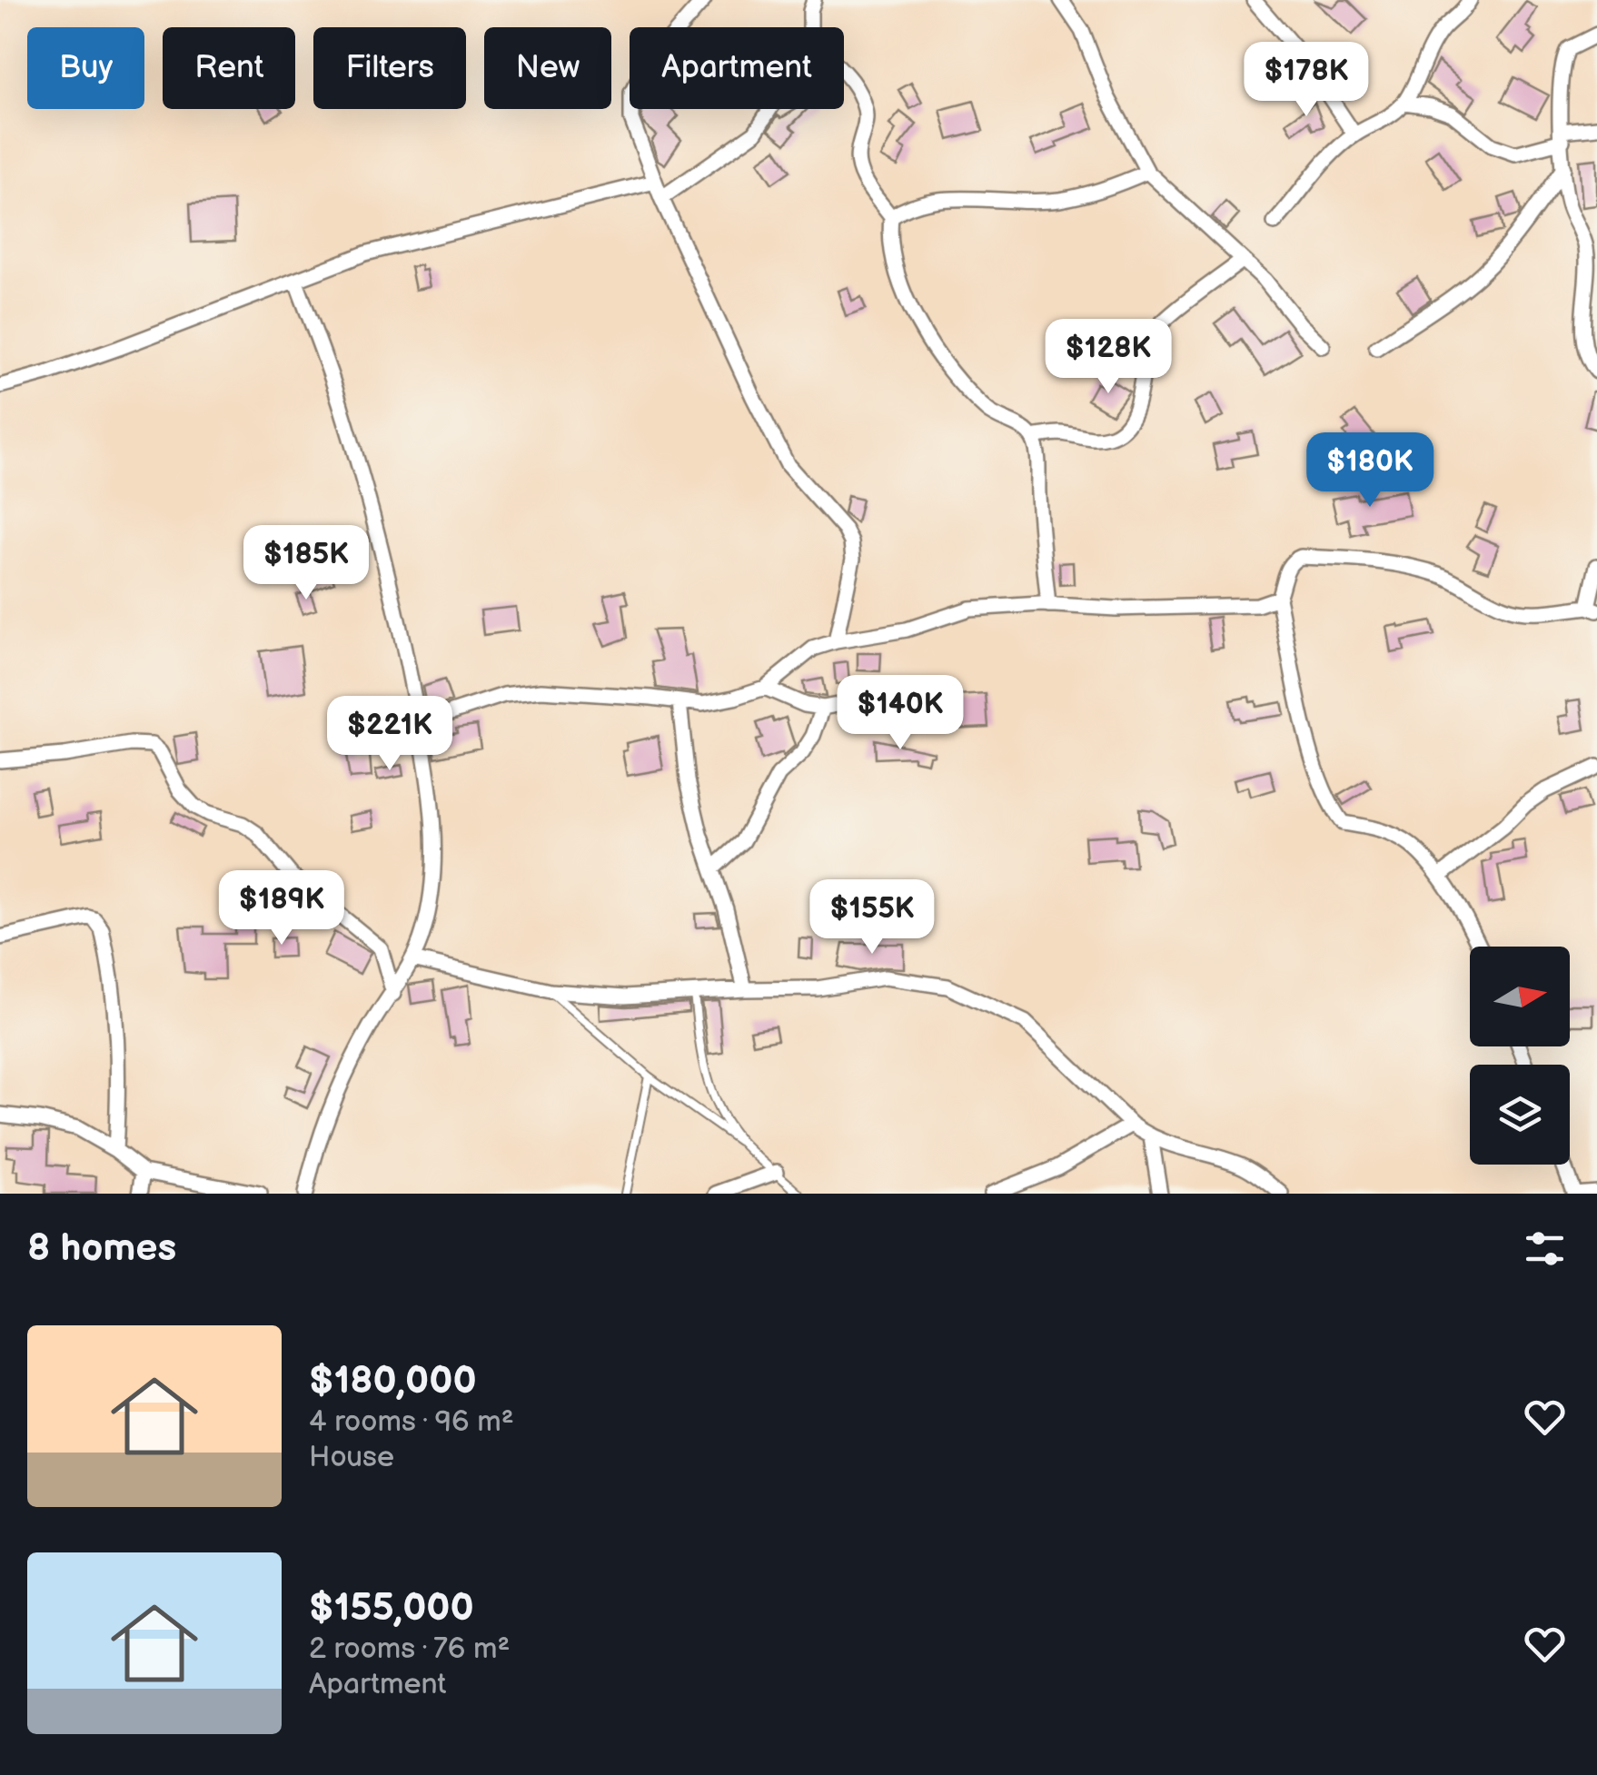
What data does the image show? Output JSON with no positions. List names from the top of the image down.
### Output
{
  "north": "right",
  "page": {
    "chip": [
      "Buy",
      "Rent",
      "Filters",
      "New",
      "Apartment"
    ],
    "price": [
      "$178K",
      "$128K",
      "$180K",
      "$185K",
      "$140K",
      "$221K",
      "$189K",
      "$155K"
    ],
    "heading": "8 homes",
    "list": [
      {
        "name": "$180,000",
        "note": "4 rooms · 96 m² · House"
      },
      {
        "name": "$155,000",
        "note": "2 rooms · 76 m² · Apartment"
      }
    ]
  }
}
